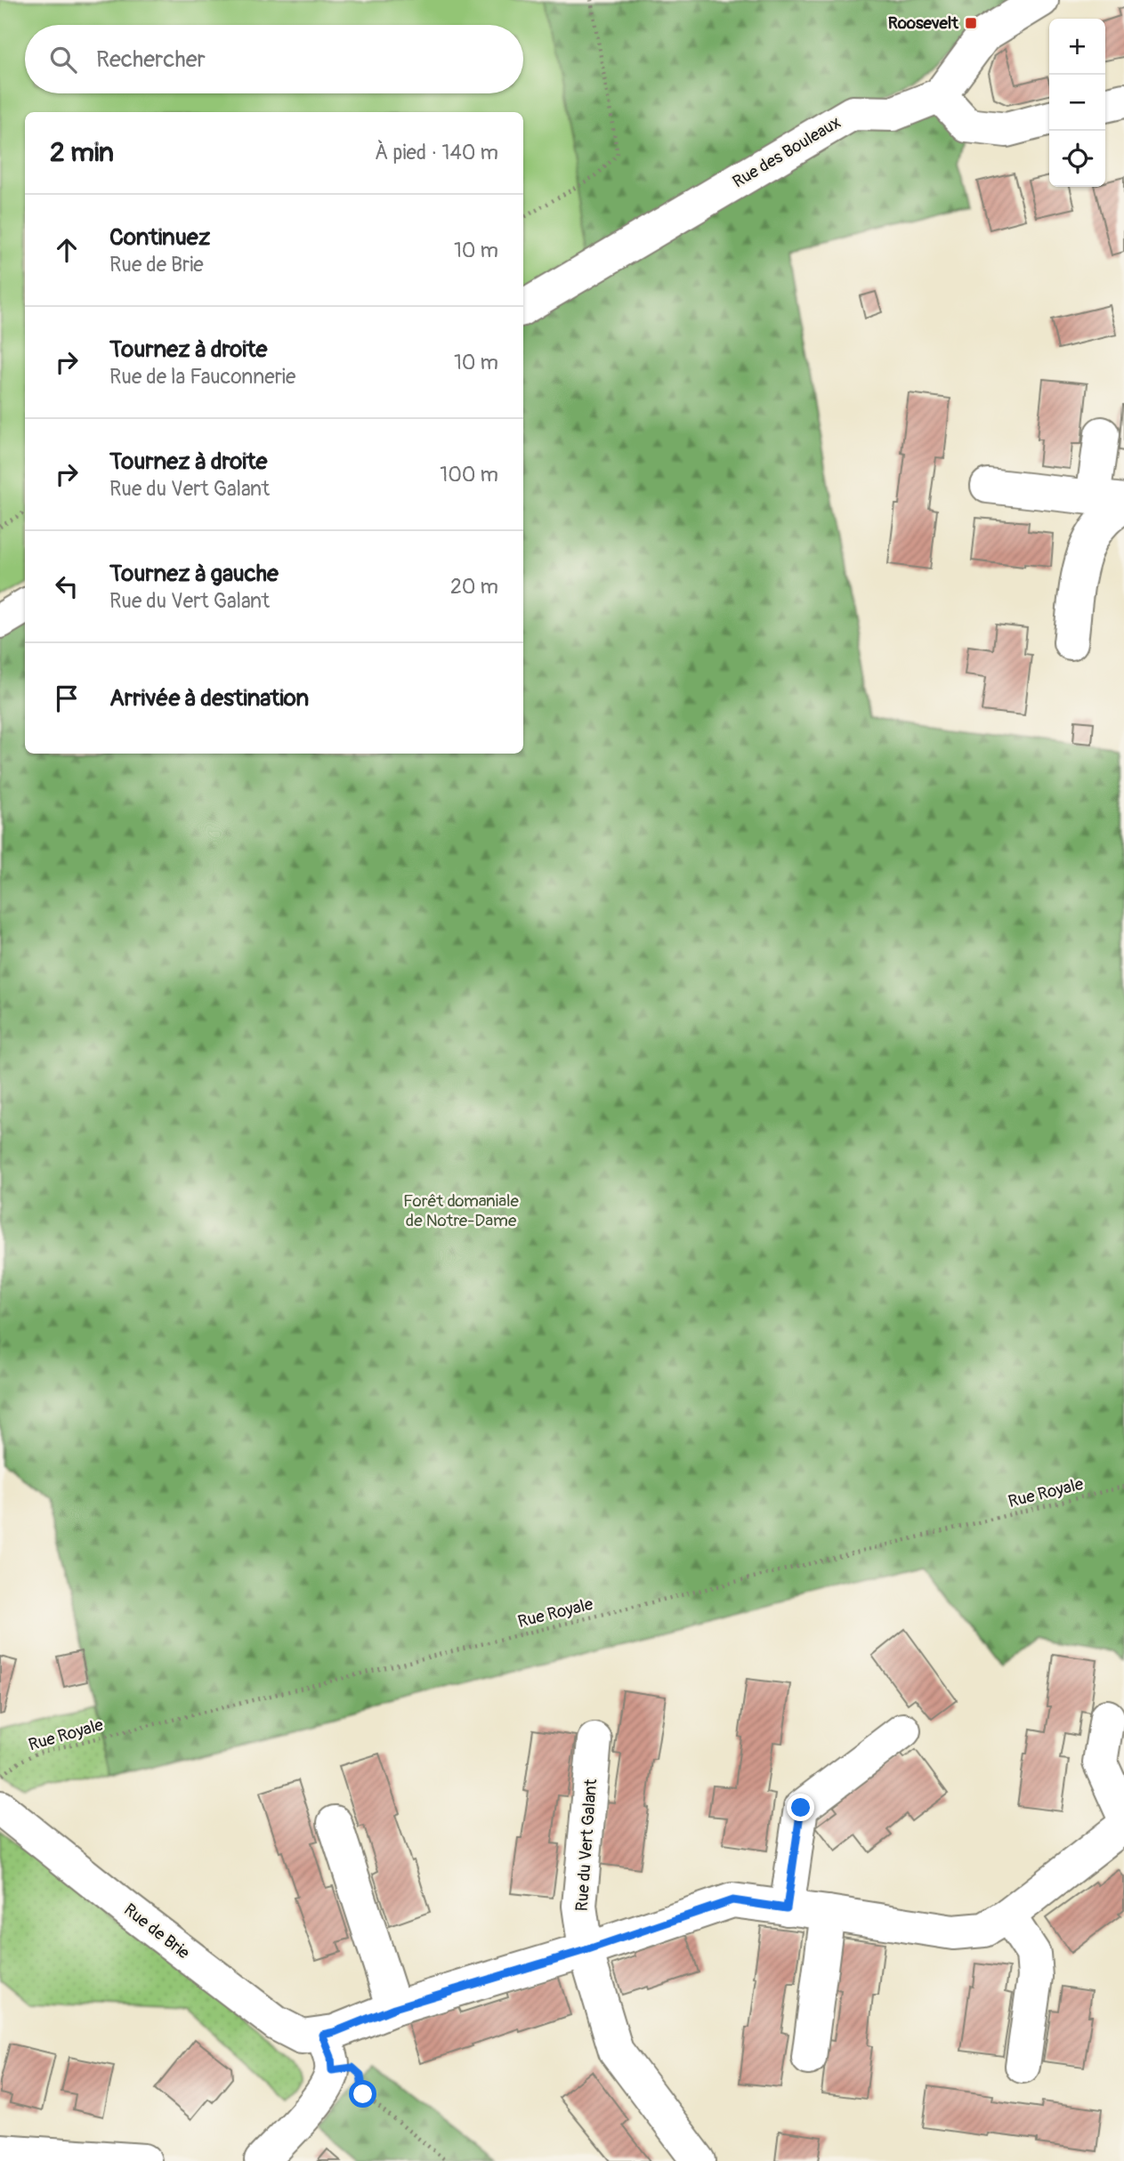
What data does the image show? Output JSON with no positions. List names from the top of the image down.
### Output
{
  "streets": {
    "street": ["Rue des Bouleaux", "Rue du Vert Galant", "Rue de Brie"],
    "path": ["Rue Royale"]
  },
  "parks": ["Forêt domaniale de Notre-Dame"],
  "places": {
    "transit": ["Roosevelt"]
  },
  "page": {
    "map_buttons": ["+", "−"],
    "search": "Rechercher",
    "heading": ["2 min", "À pied · 140 m"],
    "list": [
      ["Continuez", "Rue de Brie", "10 m"],
      ["Tournez à droite", "Rue de la Fauconnerie", "10 m"],
      ["Tournez à droite", "Rue du Vert Galant", "100 m"],
      ["Tournez à gauche", "Rue du Vert Galant", "20 m"],
      "Arrivée à destination"
    ]
  }
}
